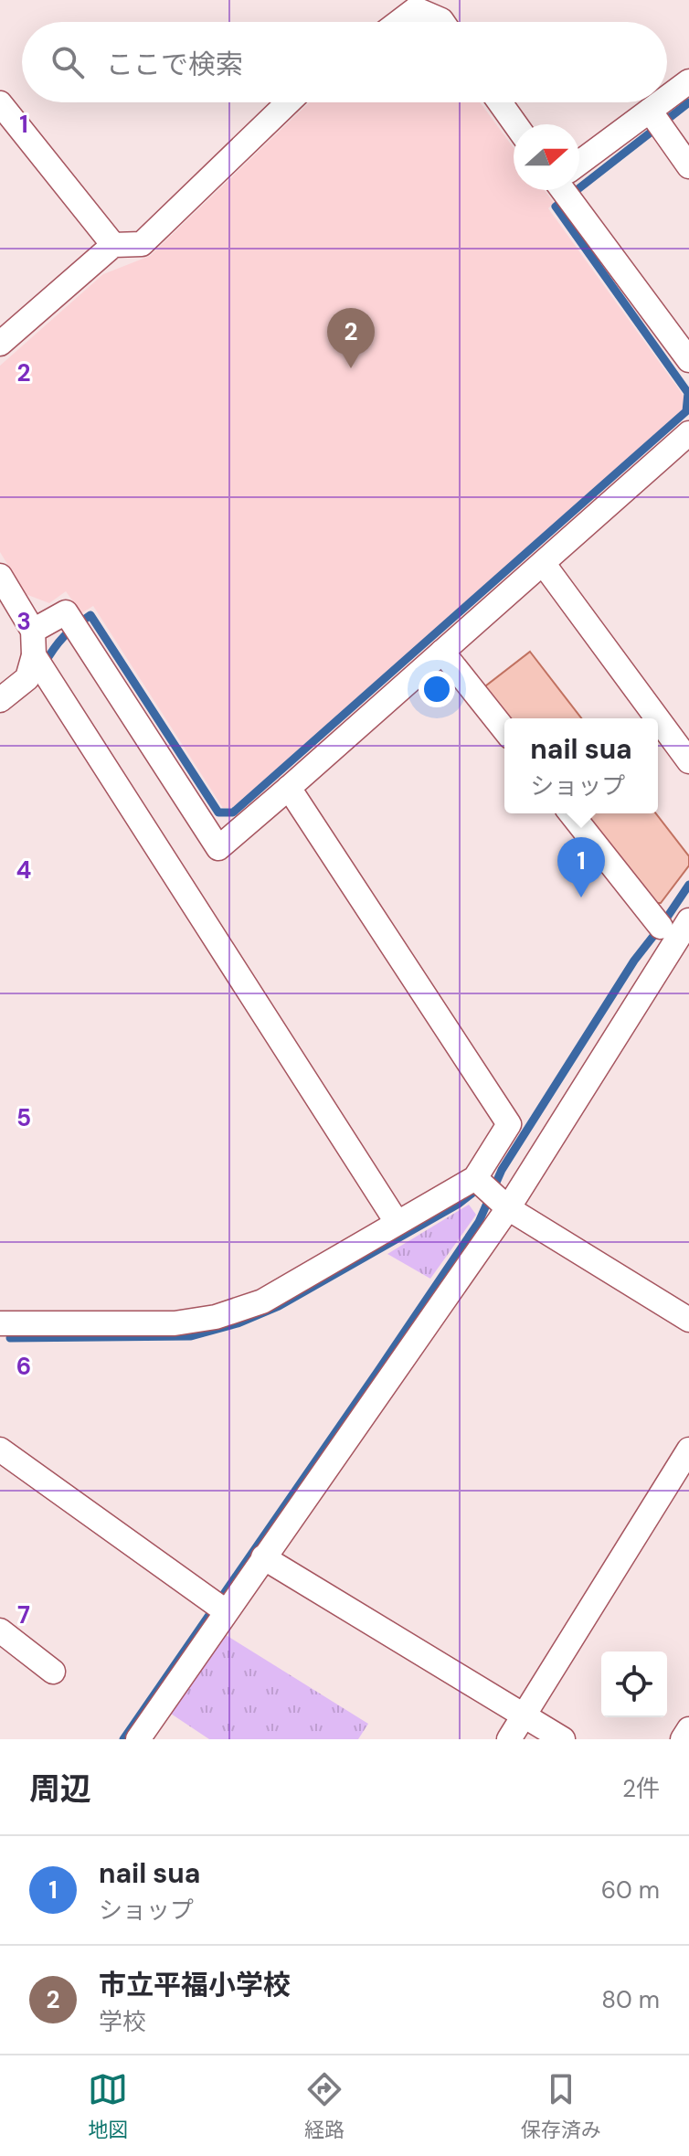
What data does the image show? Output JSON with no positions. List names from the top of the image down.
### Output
{
  "north": "right",
  "page": {
    "search": "ここで検索",
    "pins": ["2", "1"],
    "popup": ["nail sua", "ショップ"],
    "heading": ["周辺", "2件"],
    "list": [
      {
        "mark": "1",
        "name": "nail sua",
        "note": "ショップ",
        "value": "60 m"
      },
      {
        "mark": "2",
        "name": "市立平福小学校",
        "note": "学校",
        "value": "80 m"
      }
    ],
    "nav": ["地図", "経路", "保存済み"]
  },
  "grid": {
    "rows": [
      "1",
      "2",
      "3",
      "4",
      "5",
      "6",
      "7"
    ]
  }
}
